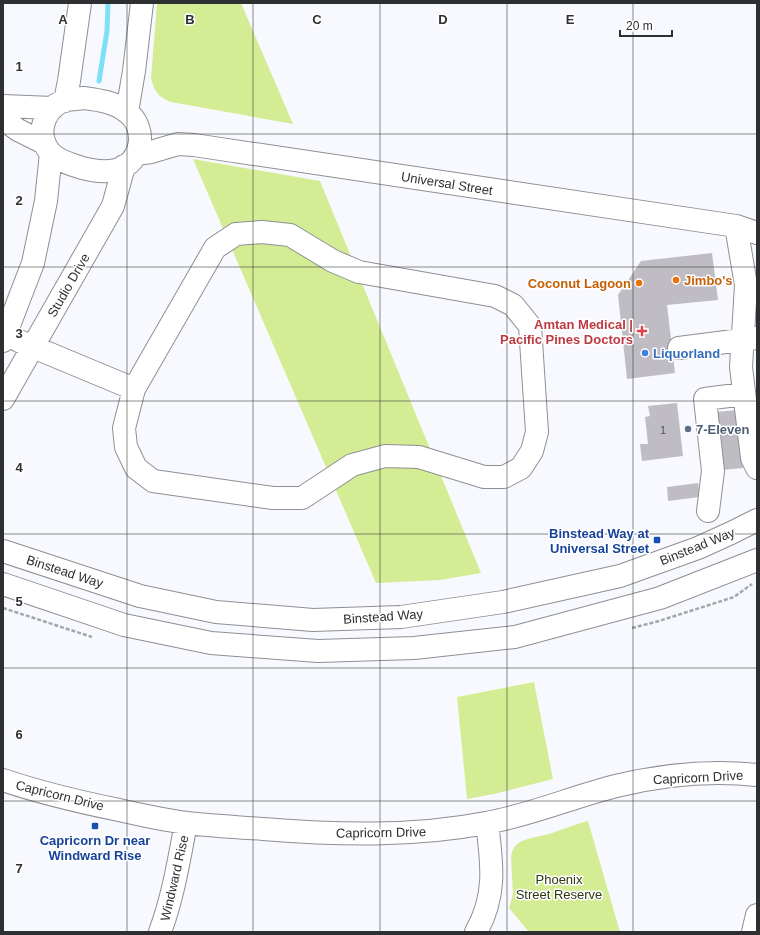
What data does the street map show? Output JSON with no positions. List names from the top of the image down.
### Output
{
  "streets": {
    "street": [
      "Universal Street",
      "Studio Drive",
      "Binstead Way",
      "Capricorn Drive",
      "Windward Rise"
    ]
  },
  "crossings": [
    ["Universal Street", "Studio Drive"],
    ["Capricorn Drive", "Windward Rise"]
  ],
  "parks": ["Phoenix Street Reserve"],
  "places": {
    "other": [
      "Jimbo's",
      "Coconut Lagoon",
      "Liquorland",
      "7-Eleven"
    ],
    "health": ["Amtan Medical | Pacific Pines Doctors"],
    "transit": ["Binstead Way at Universal Street", "Capricorn Dr near Windward Rise"]
  },
  "house_numbers": ["1"],
  "scale_bar": "20 m",
  "grid": {
    "columns": [
      "A",
      "B",
      "C",
      "D",
      "E"
    ],
    "rows": [
      "1",
      "2",
      "3",
      "4",
      "5",
      "6",
      "7"
    ]
  }
}
